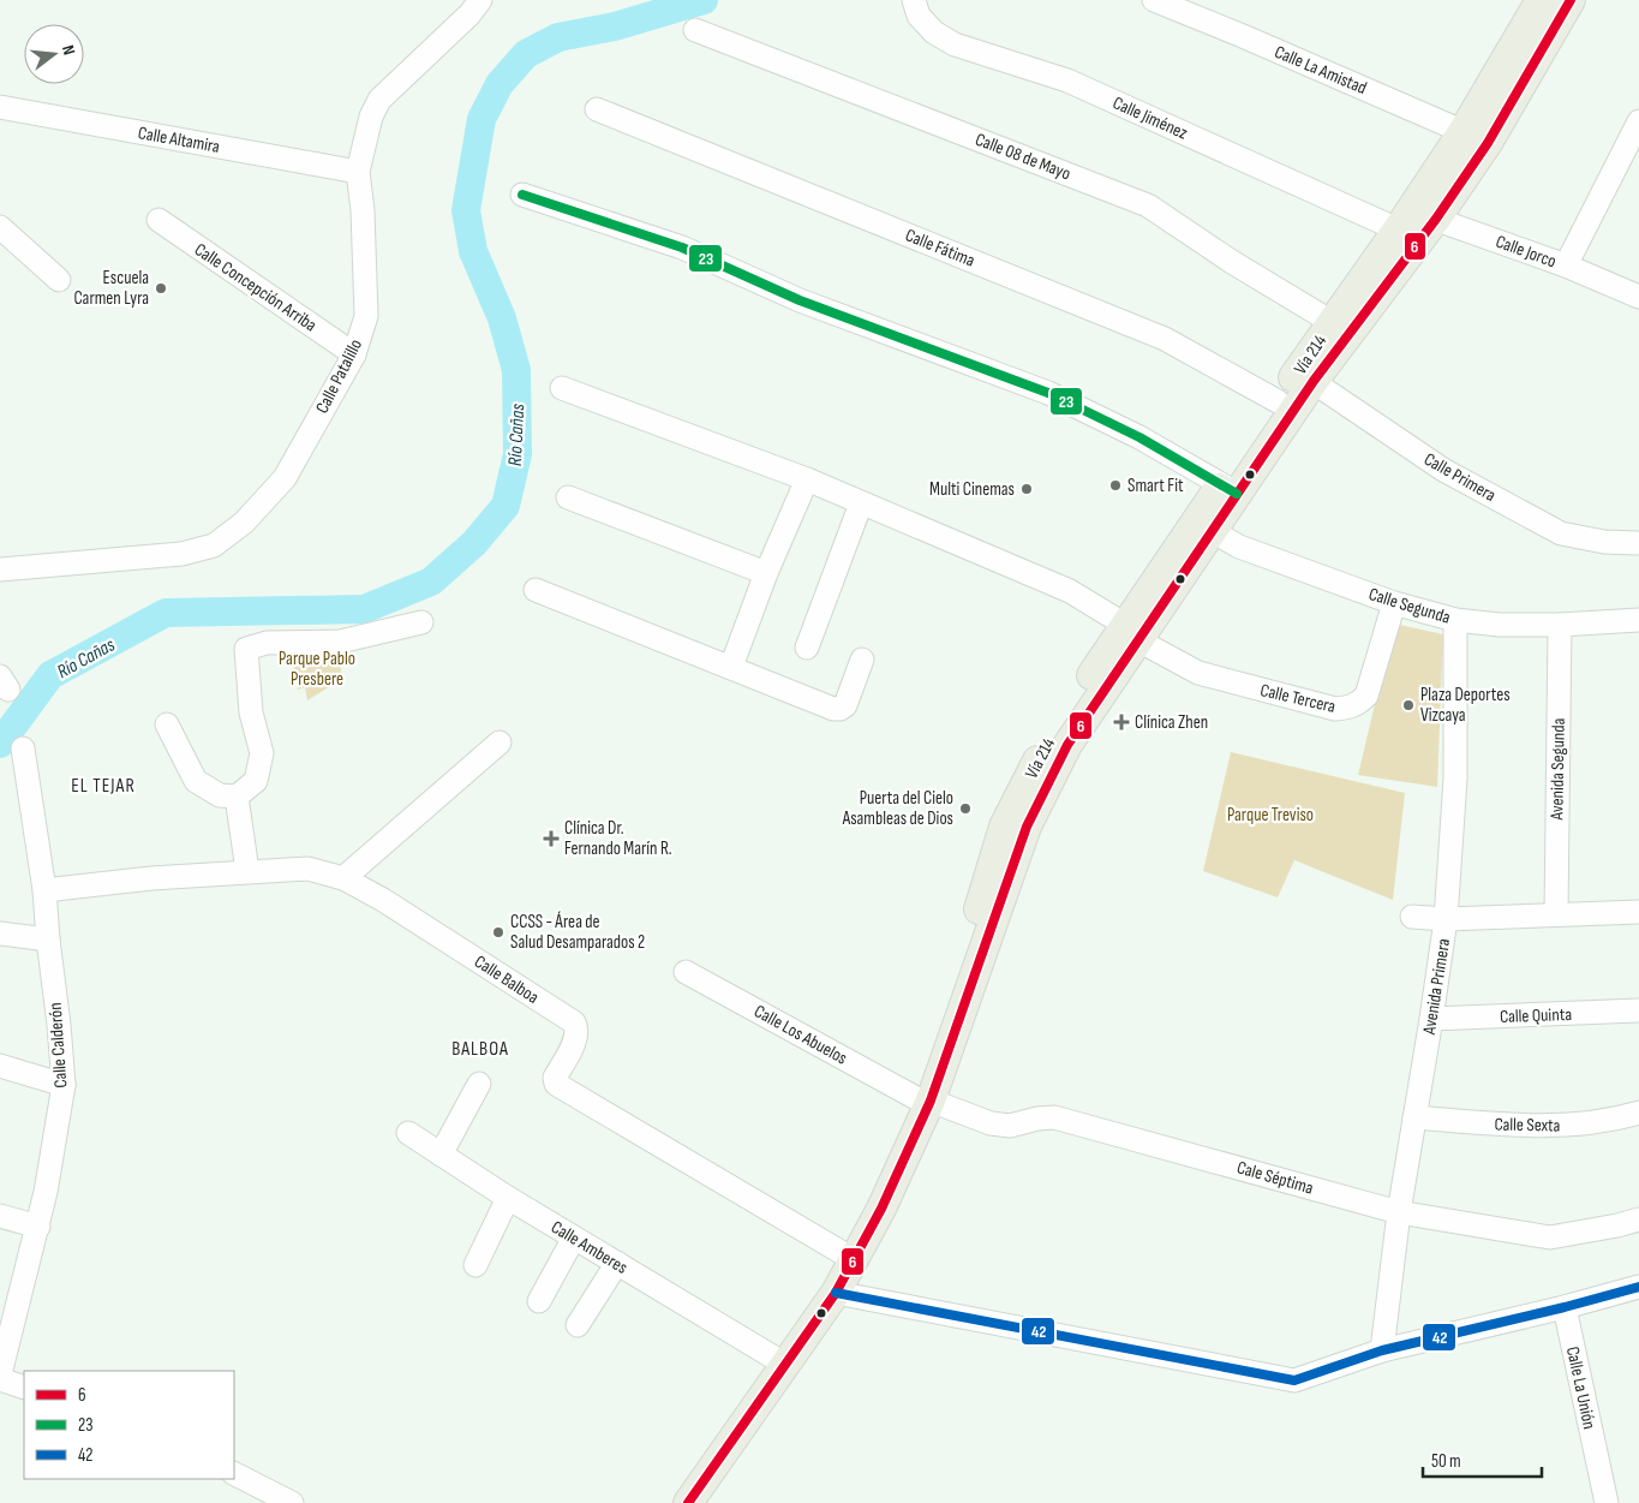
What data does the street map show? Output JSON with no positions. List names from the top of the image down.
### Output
{
  "streets": {
    "main road": ["Vía 214"],
    "street": [
      "Calle La Amistad",
      "Calle Jiménez",
      "Calle Altamira",
      "Calle 08 de Mayo",
      "Calle Fátima",
      "Calle Jorco",
      "Calle Concepción Arriba",
      "Calle Patalillo",
      "Calle Primera",
      "Calle Segunda",
      "Calle Tercera",
      "Avenida Segunda",
      "Calle Balboa",
      "Avenida Primera",
      "Calle Quinta",
      "Calle Los Abuelos",
      "Calle Calderón",
      "Calle Sexta",
      "Cale Séptima",
      "Calle Amberes",
      "Calle La Unión"
    ]
  },
  "crossings": [
    ["Calle La Amistad", "Vía 214"],
    ["Calle Jiménez", "Calle Jorco"],
    ["Calle Jiménez", "Vía 214"],
    ["Calle Altamira", "Calle Patalillo"],
    ["Calle 08 de Mayo", "Vía 214"],
    ["Calle Fátima", "Vía 214"],
    ["Calle Jorco", "Vía 214"],
    ["Calle Concepción Arriba", "Calle Patalillo"],
    ["Vía 214", "Calle Primera"],
    ["Vía 214", "Calle Segunda"],
    ["Vía 214", "Calle Tercera"],
    ["Vía 214", "Calle Balboa"],
    ["Vía 214", "Calle Los Abuelos"],
    ["Vía 214", "Cale Séptima"],
    ["Vía 214", "Calle Amberes"],
    ["Calle Segunda", "Calle Tercera"],
    ["Calle Segunda", "Avenida Segunda"],
    ["Calle Segunda", "Avenida Primera"],
    ["Calle Balboa", "Calle Calderón"],
    ["Avenida Primera", "Calle Quinta"],
    ["Avenida Primera", "Calle Sexta"],
    ["Avenida Primera", "Cale Séptima"],
    ["Calle Los Abuelos", "Cale Séptima"]
  ],
  "districts": ["EL TEJAR", "BALBOA"],
  "water": ["Río Cañas"],
  "parks": ["Parque Pablo Presbere", "Parque Treviso"],
  "places": {
    "other": [
      "Escuela Carmen Lyra",
      "Smart Fit",
      "Multi Cinemas",
      "Plaza Deportes Vizcaya",
      "Puerta del Cielo Asambleas de Dios",
      "CCSS - Área de Salud Desamparados 2"
    ],
    "health": ["Clínica Zhen", "Clínica Dr. Fernando Marín R."]
  },
  "lines": ["transit line 6", "transit line 23", "transit line 42"],
  "legend": ["6", "23", "42"],
  "scale_bar": "50 m",
  "north": "right"
}
